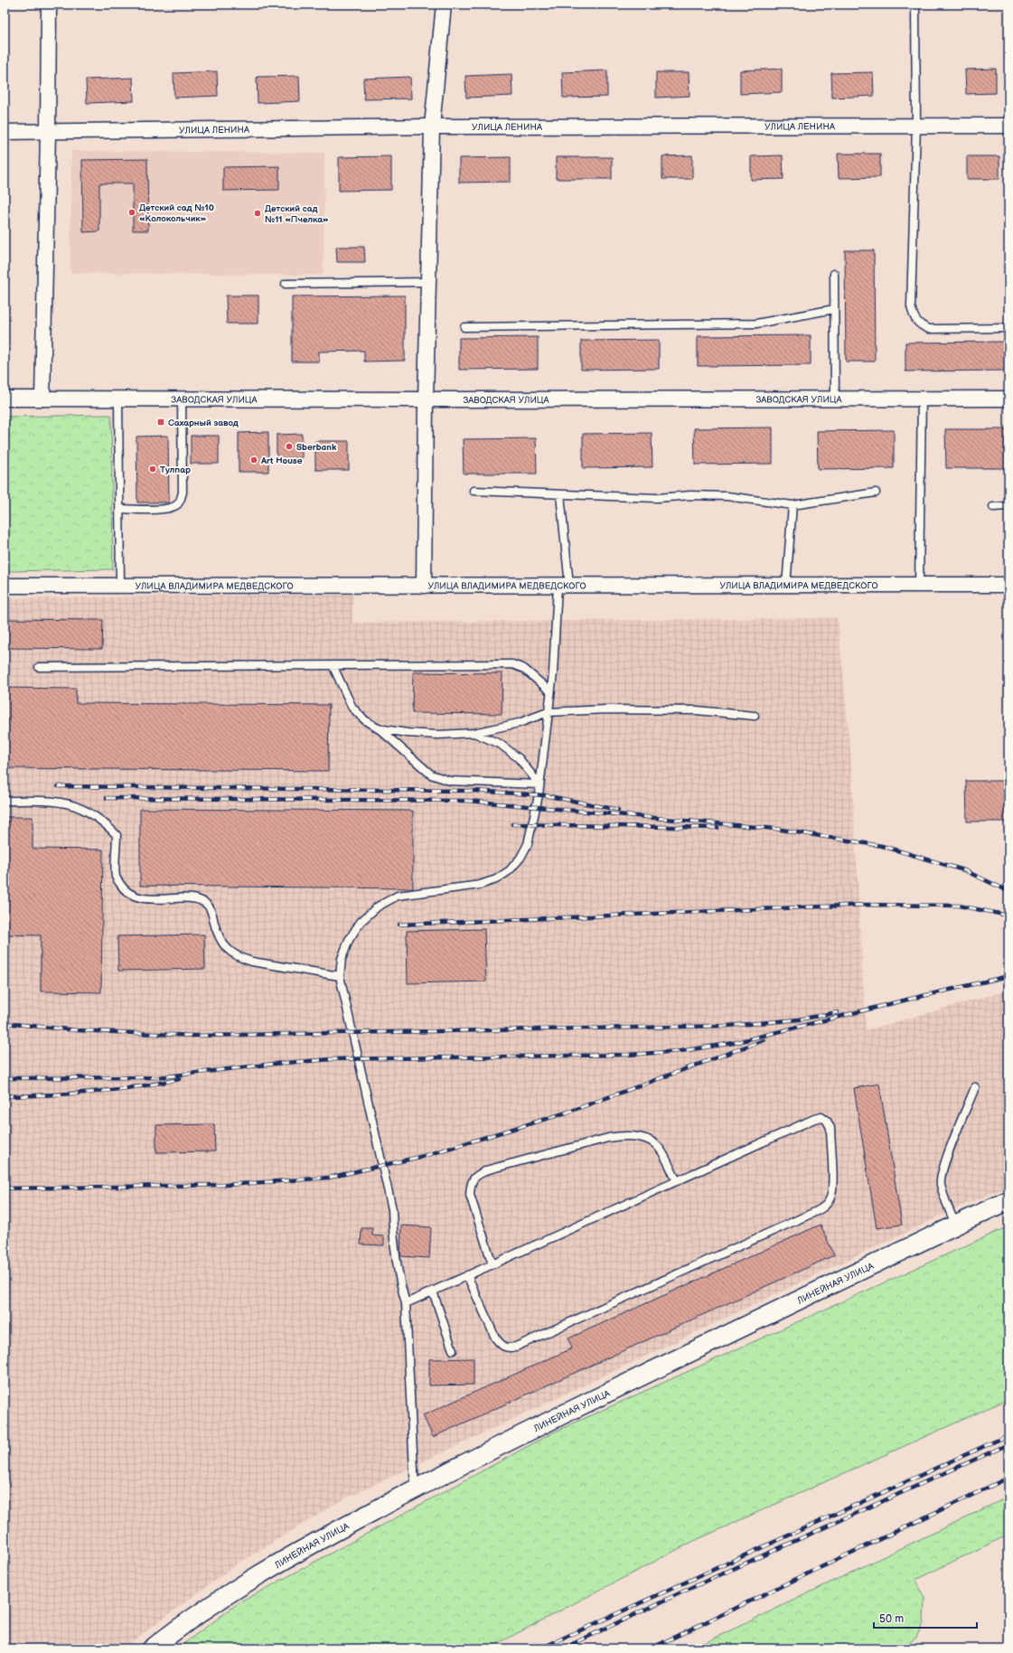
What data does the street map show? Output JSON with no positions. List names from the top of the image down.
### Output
{
  "streets": {
    "street": [
      "УЛИЦА ЛЕНИНА",
      "ЗАВОДСКАЯ УЛИЦА",
      "УЛИЦА ВЛАДИМИРА МЕДВЕДСКОГО",
      "ЛИНЕЙНАЯ УЛИЦА"
    ]
  },
  "places": {
    "other": [
      "Детский сад №10 «Колокольчик»",
      "Детский сад №11 «Пчелка»",
      "Sberbank",
      "Art House",
      "Тулпар"
    ],
    "transit": ["Сахарный завод"]
  },
  "scale_bar": "50 m"
}
